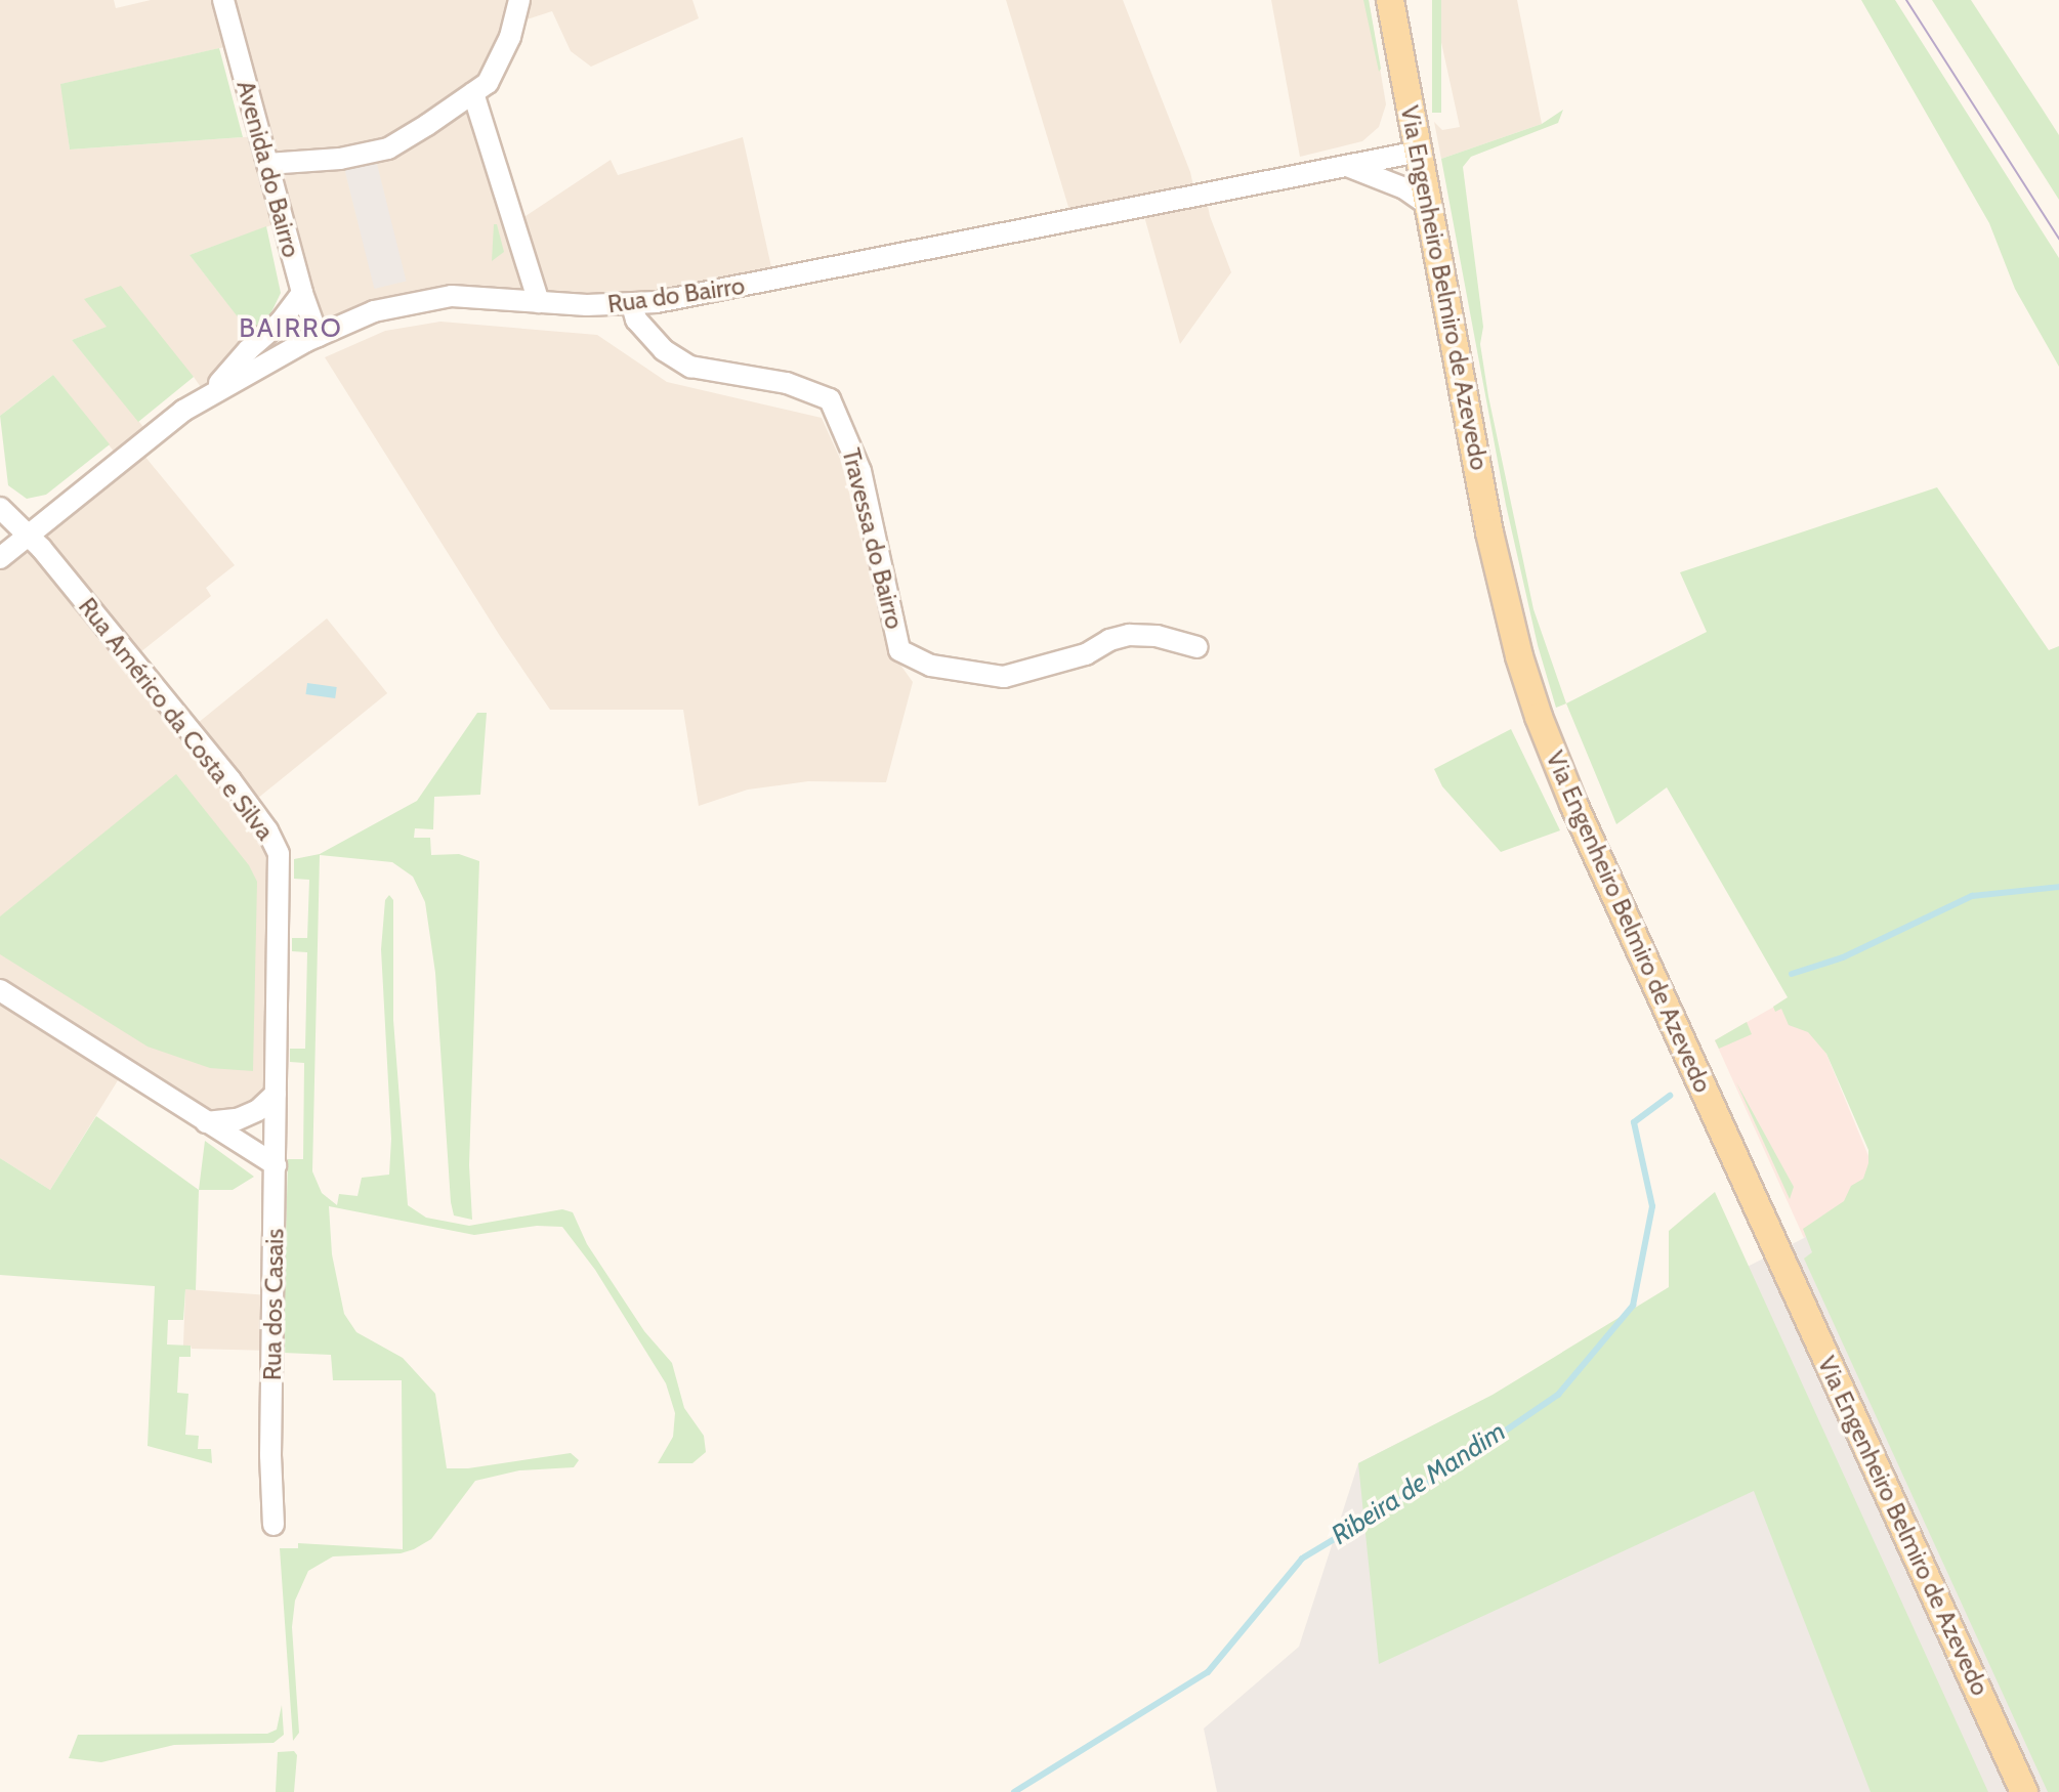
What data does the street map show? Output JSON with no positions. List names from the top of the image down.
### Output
{
  "streets": {
    "main road": ["Via Engenheiro Belmiro de Azevedo"],
    "street": [
      "Avenida do Bairro",
      "Rua do Bairro",
      "Travessa do Bairro",
      "Rua Américo da Costa e Silva",
      "Rua dos Casais"
    ]
  },
  "crossings": [
    ["Avenida do Bairro", "Rua do Bairro"],
    ["Via Engenheiro Belmiro de Azevedo", "Rua do Bairro"],
    ["Rua do Bairro", "Travessa do Bairro"],
    ["Rua do Bairro", "Rua Américo da Costa e Silva"],
    ["Rua Américo da Costa e Silva", "Rua dos Casais"]
  ],
  "districts": ["BAIRRO"],
  "water": ["Ribeira de Mandim"]
}
